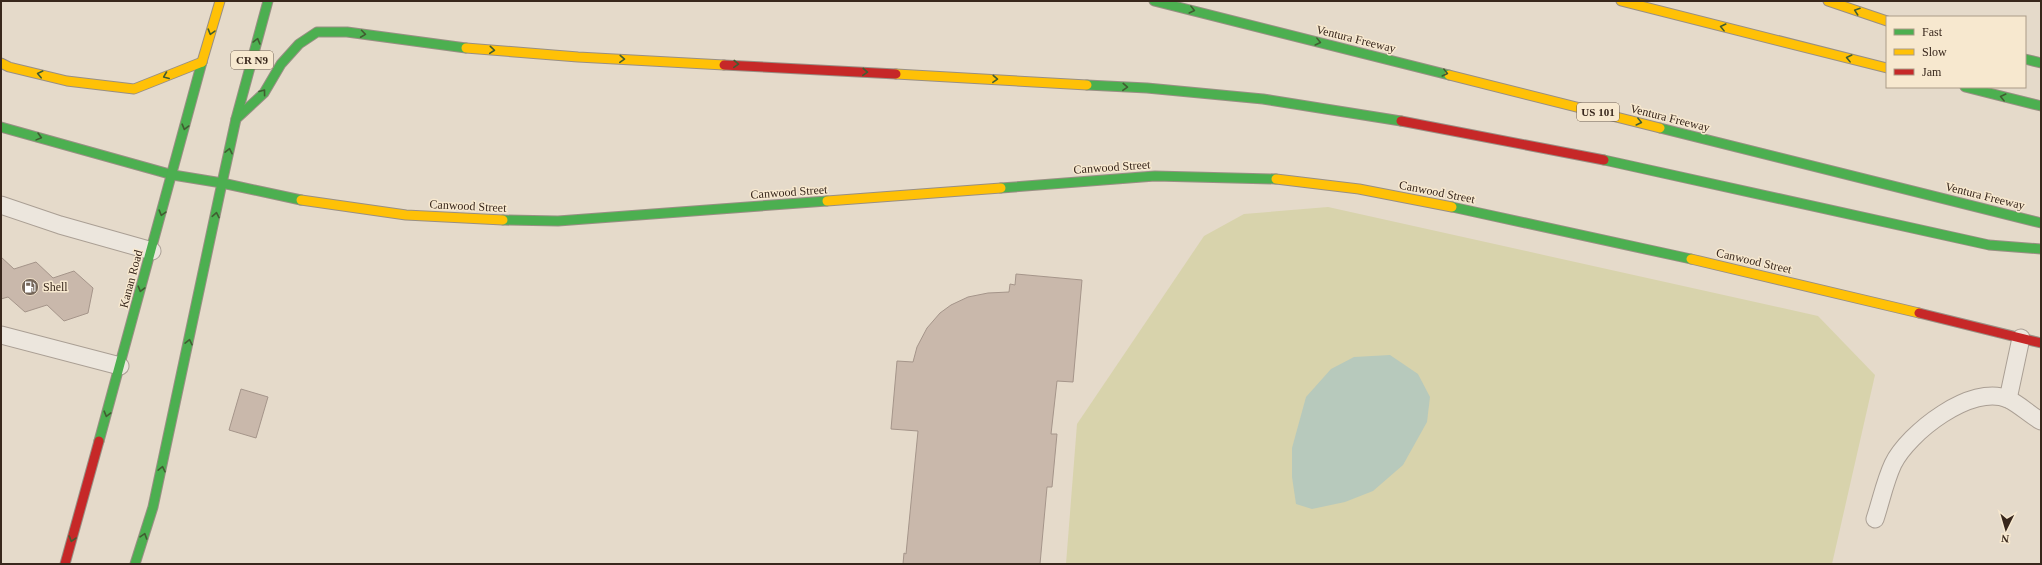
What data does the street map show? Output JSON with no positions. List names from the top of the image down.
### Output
{
  "streets": {
    "main road": [
      "Ventura Freeway",
      "CR N9",
      "US 101",
      "Canwood Street",
      "Kanan Road"
    ]
  },
  "crossings": [
    ["CR N9", "Canwood Street"],
    ["Canwood Street", "Kanan Road"]
  ],
  "places": {
    "fuel station": ["Shell"]
  },
  "legend": ["Fast", "Slow", "Jam"],
  "north": "bottom"
}
